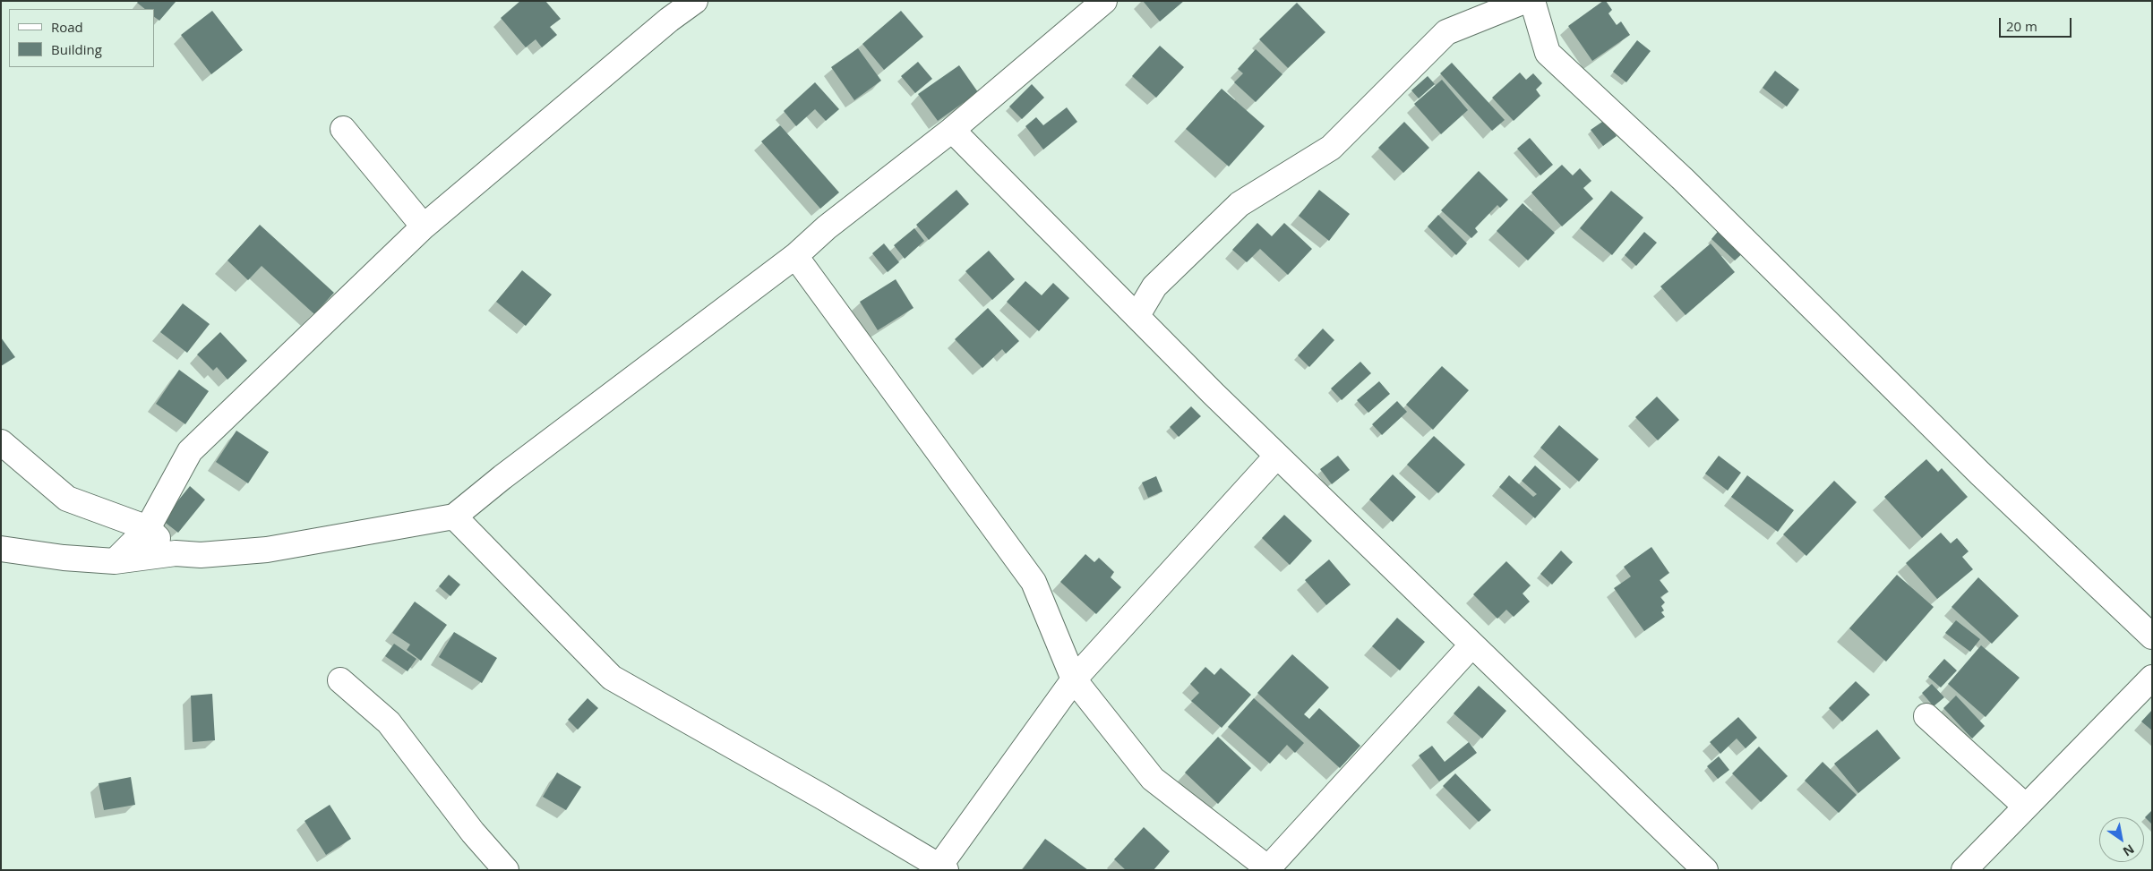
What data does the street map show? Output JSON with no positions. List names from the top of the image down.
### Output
{
  "legend": ["Road", "Building"],
  "scale_bar": "20 m",
  "north": "bottom right"
}
